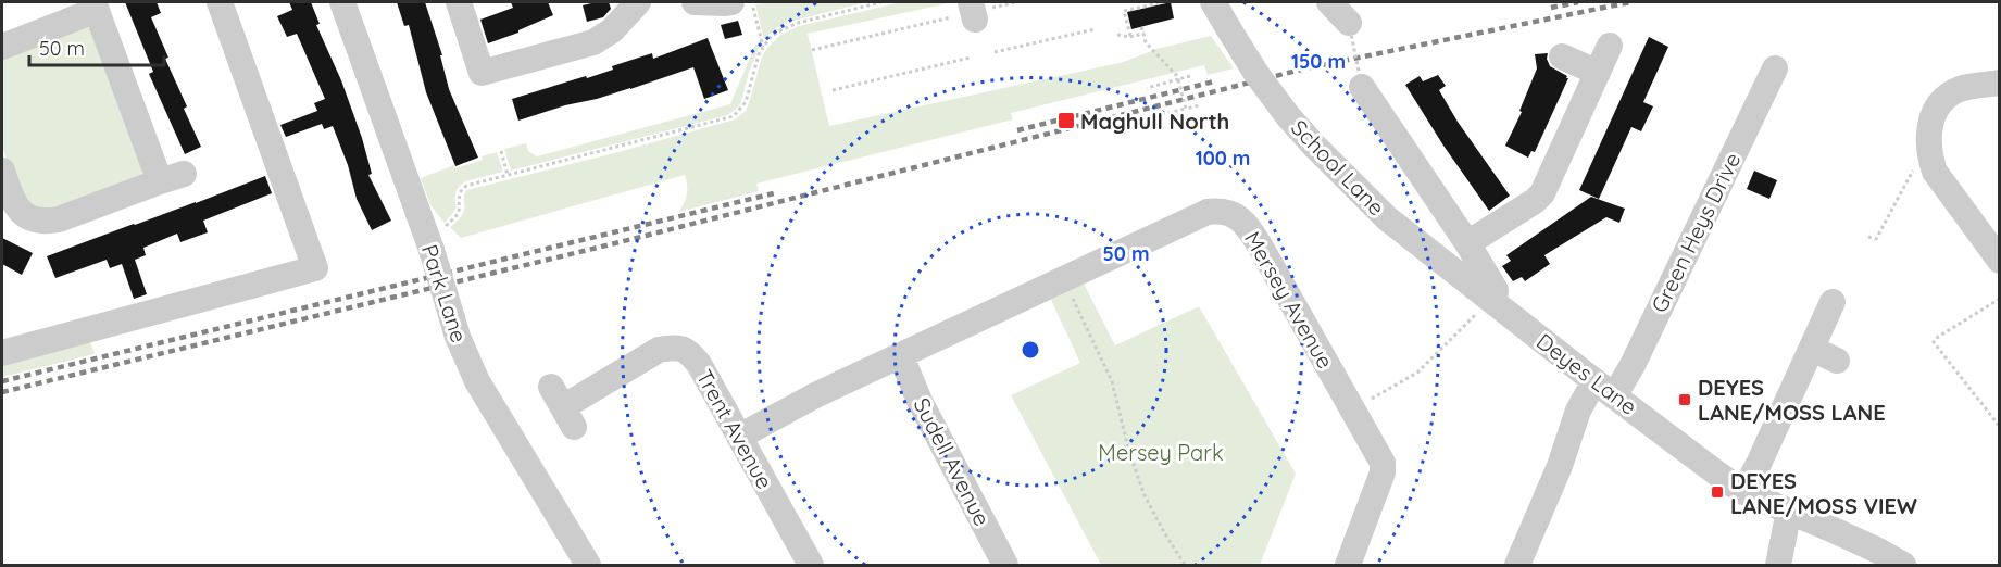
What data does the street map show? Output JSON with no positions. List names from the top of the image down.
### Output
{
  "streets": {
    "street": [
      "School Lane",
      "Green Heys Drive",
      "Park Lane",
      "Mersey Avenue",
      "Deyes Lane",
      "Trent Avenue",
      "Sudell Avenue"
    ]
  },
  "crossings": [
    ["School Lane", "Deyes Lane"],
    ["Green Heys Drive", "Deyes Lane"],
    ["Mersey Avenue", "Trent Avenue"],
    ["Mersey Avenue", "Sudell Avenue"]
  ],
  "parks": ["Mersey Park"],
  "places": {
    "transit": ["Maghull North", "DEYES LANE/MOSS LANE", "DEYES LANE/MOSS VIEW"]
  },
  "scale_bar": "50 m",
  "rings": ["150 m", "100 m", "50 m"]
}
